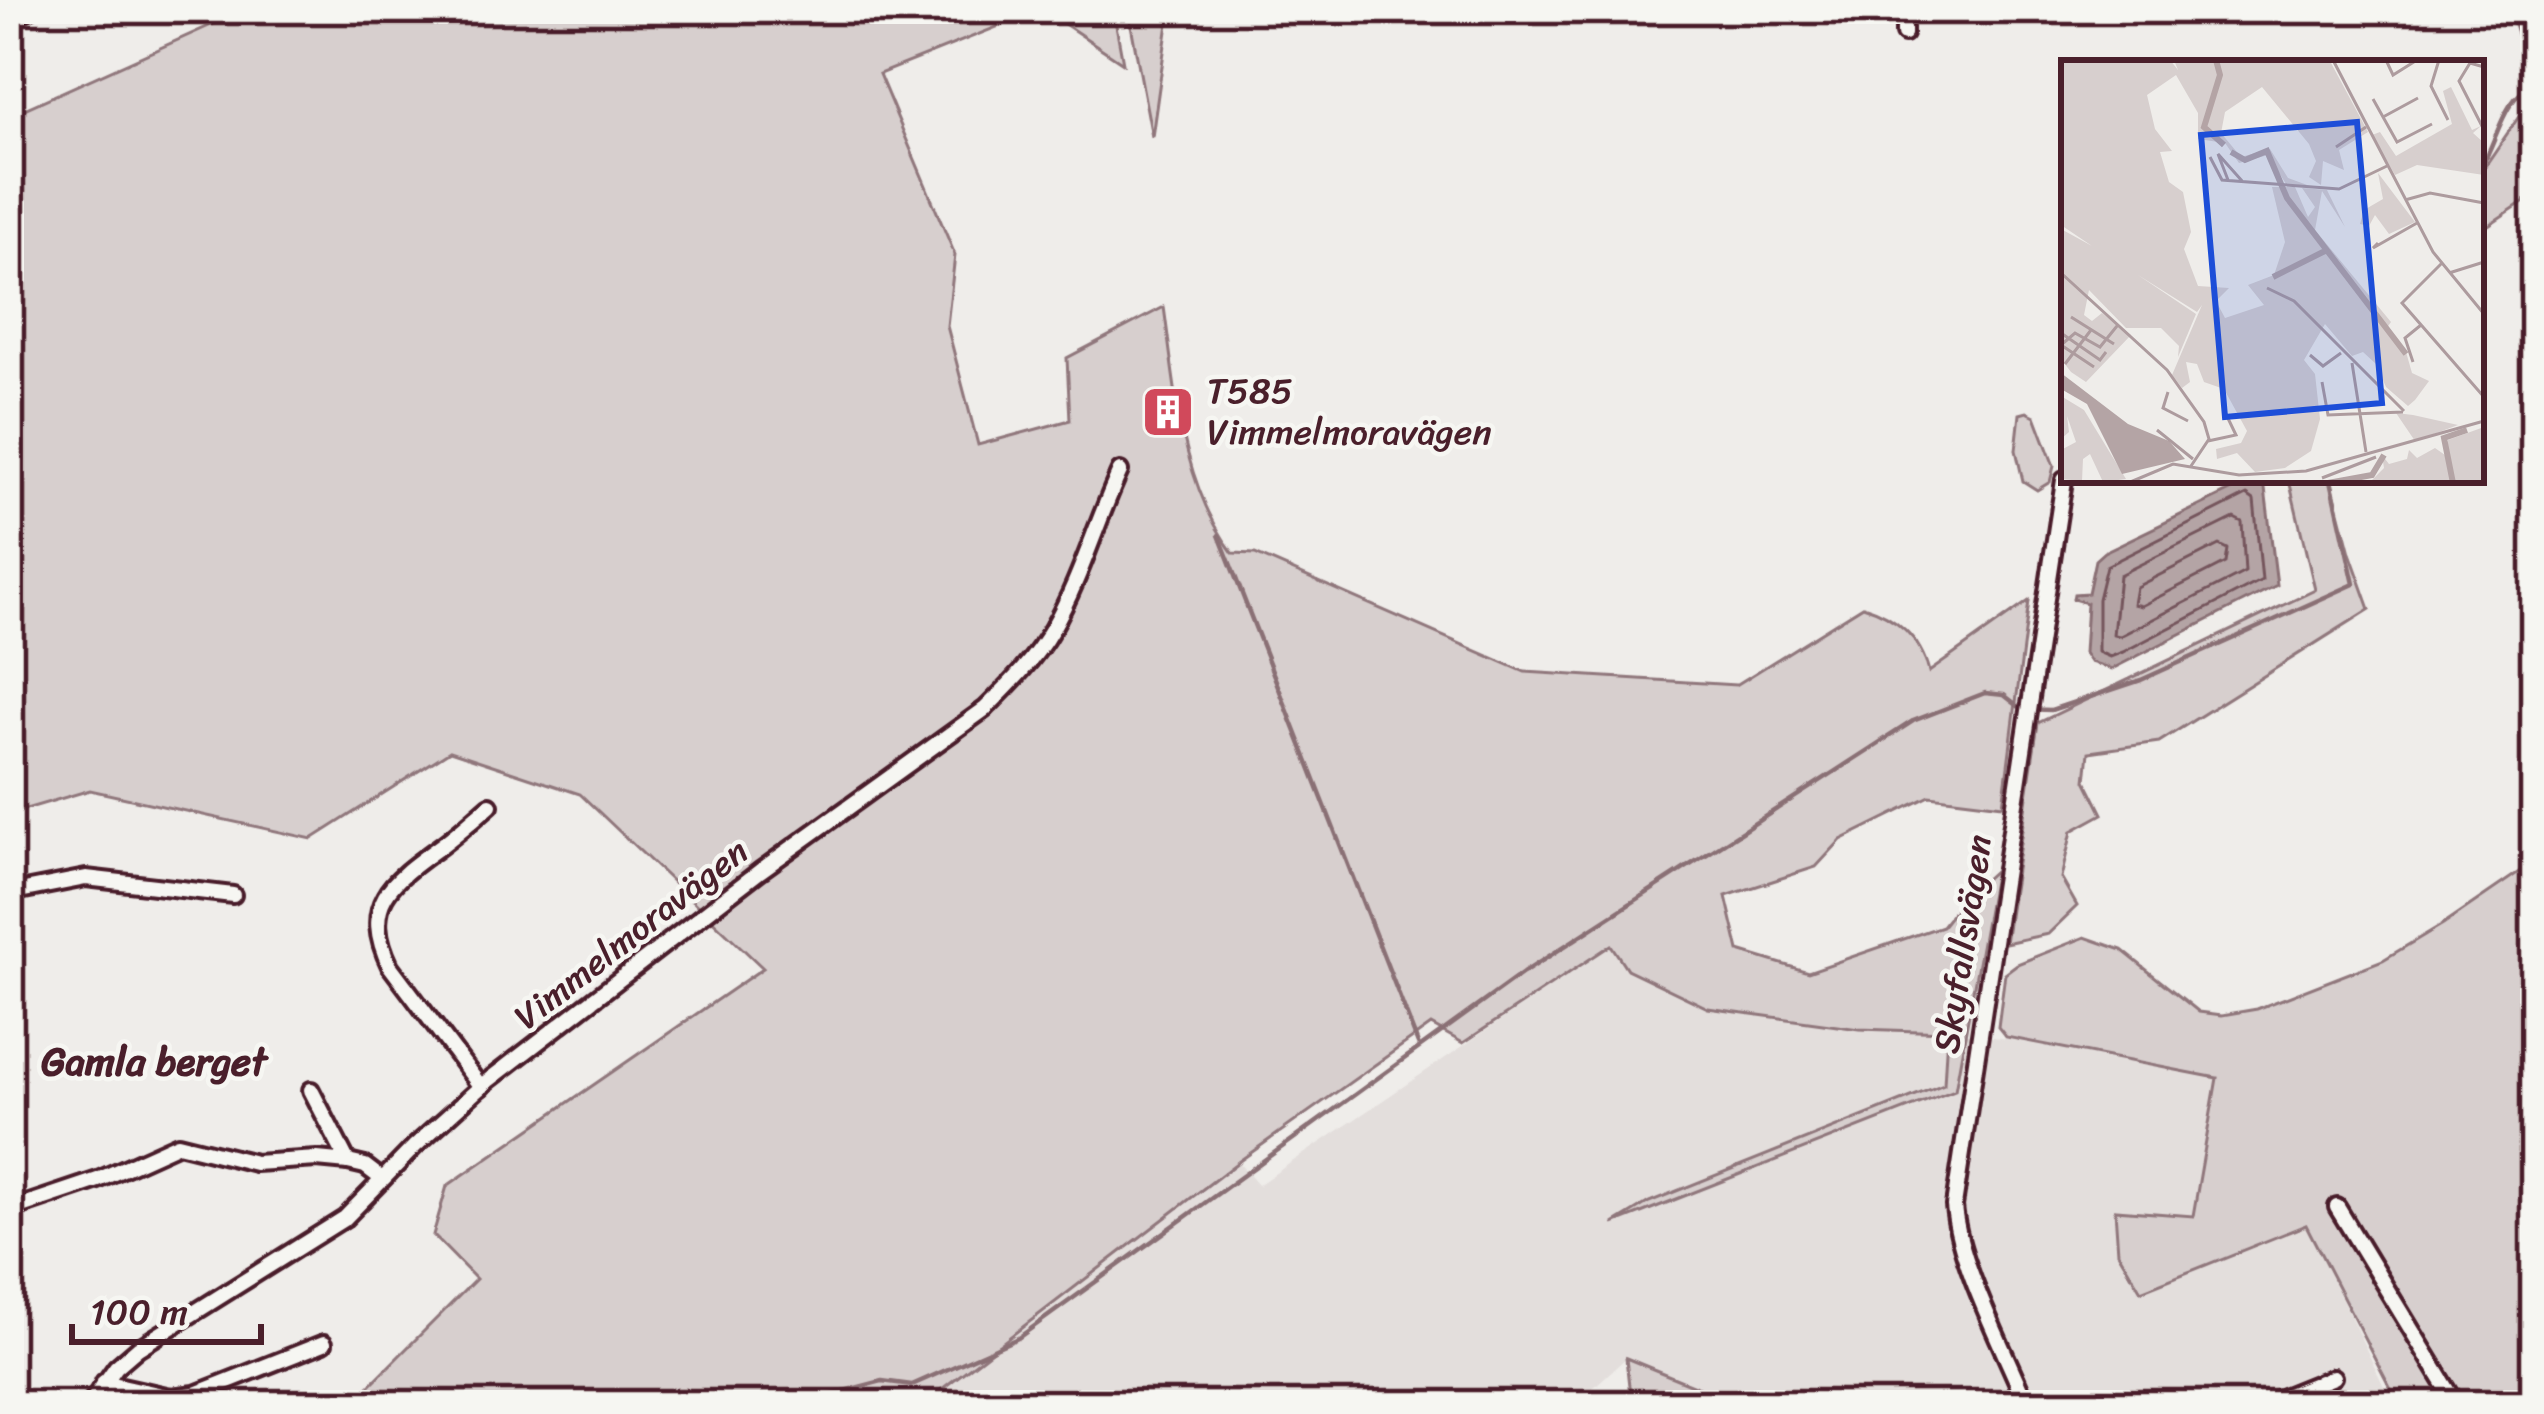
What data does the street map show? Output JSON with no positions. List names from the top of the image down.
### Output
{
  "streets": {
    "street": ["Vimmelmoravägen", "Skyfallsvägen"]
  },
  "districts": ["Gamla berget"],
  "places": {
    "building": ["T585 Vimmelmoravägen"]
  },
  "scale_bar": "100 m"
}
